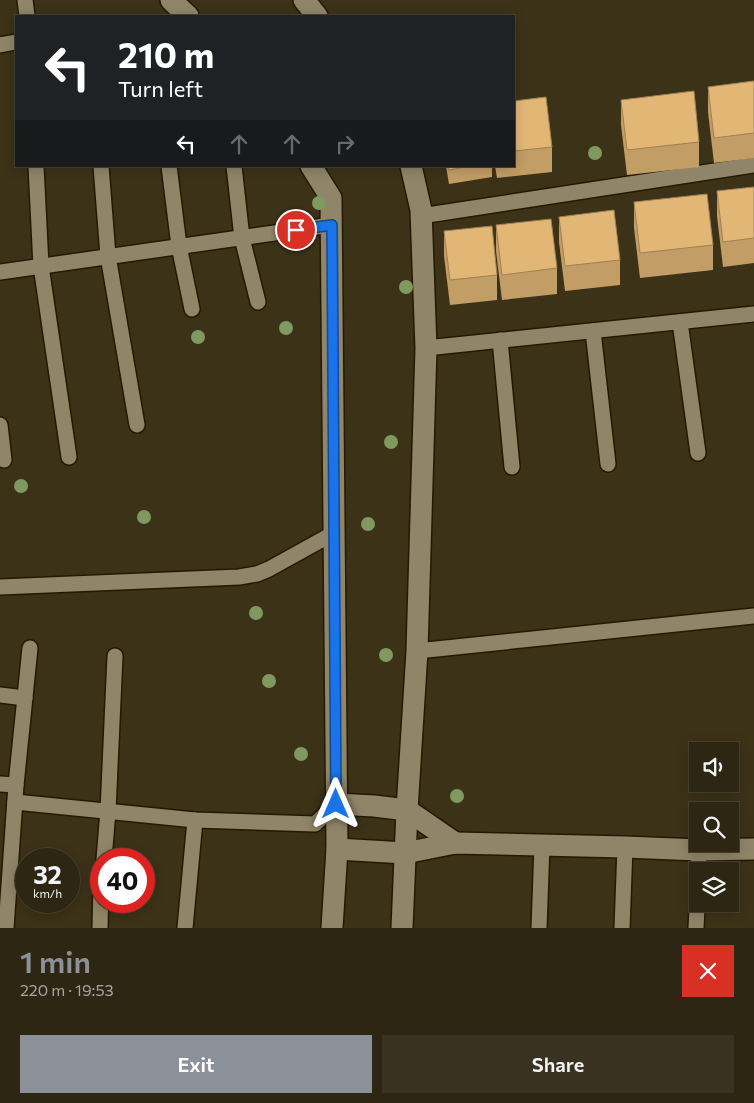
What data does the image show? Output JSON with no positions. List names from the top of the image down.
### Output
{
  "page": {
    "turn": ["210 m", "Turn left"],
    "speed": "32 km/h",
    "limit": "40",
    "heading": ["1 min", "220 m · 19:53"],
    "buttons": ["Exit", "Share"]
  }
}
